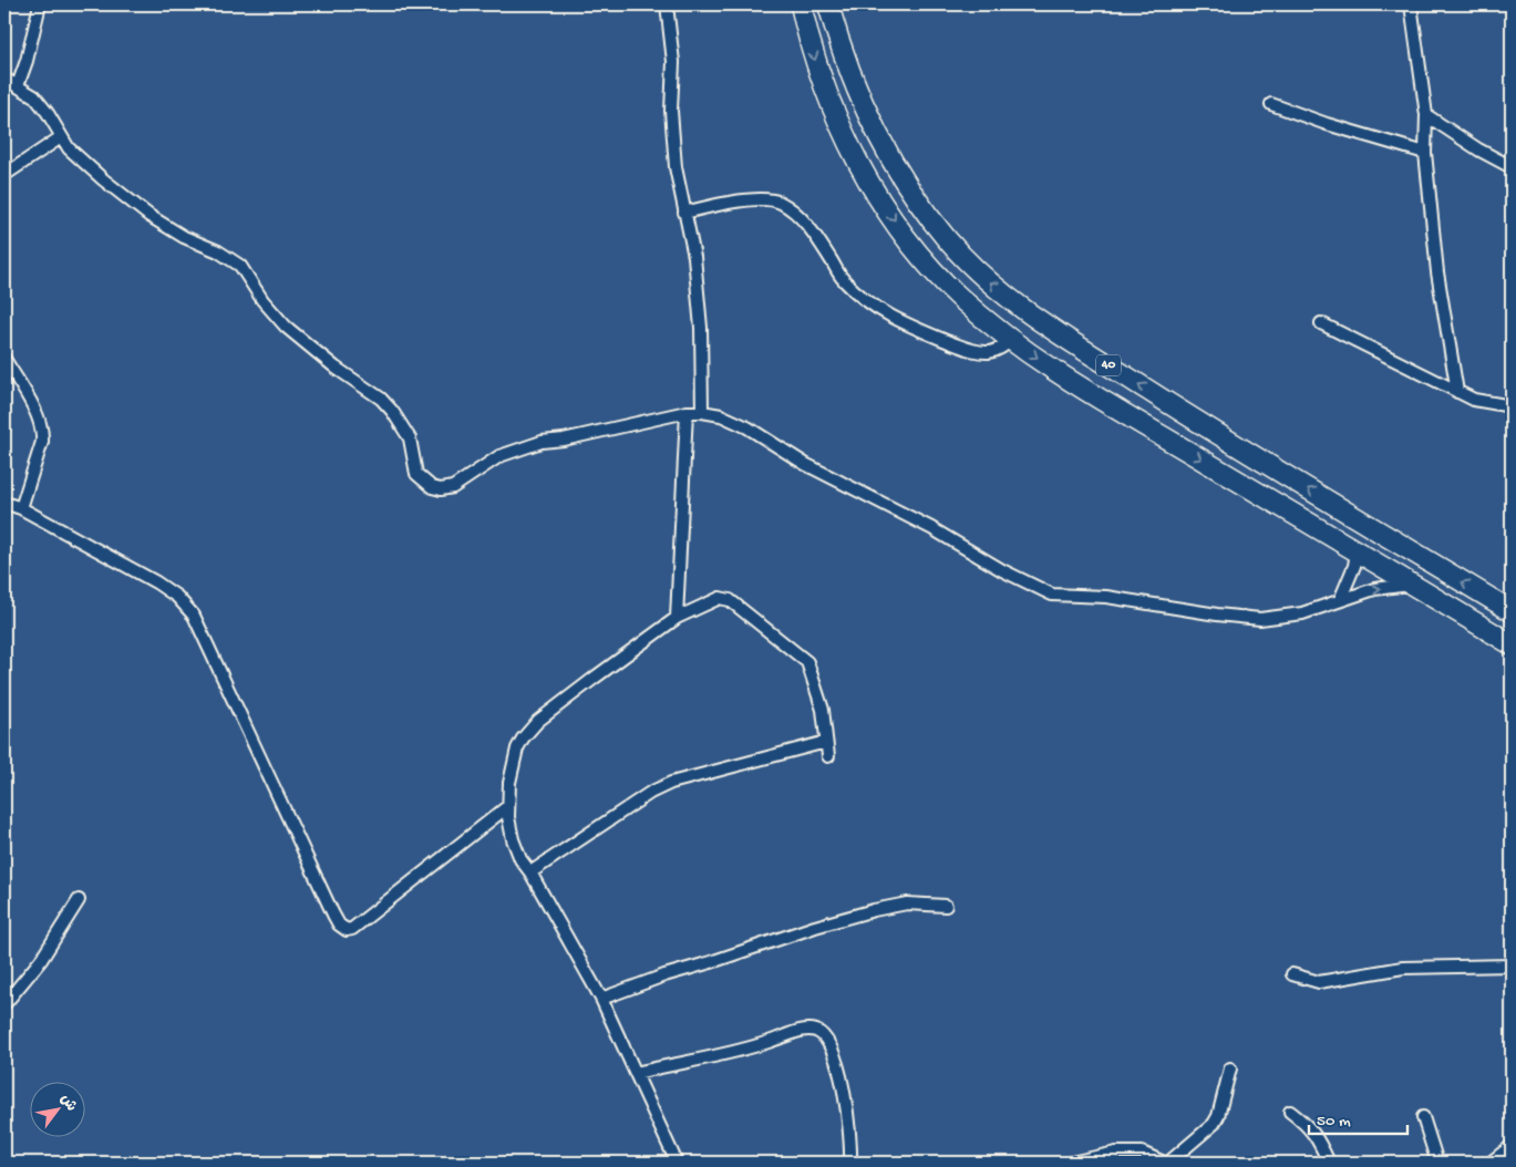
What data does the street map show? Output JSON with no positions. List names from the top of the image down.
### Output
{
  "streets": {
    "highway": ["40"]
  },
  "scale_bar": "50 m",
  "north": "top right"
}
